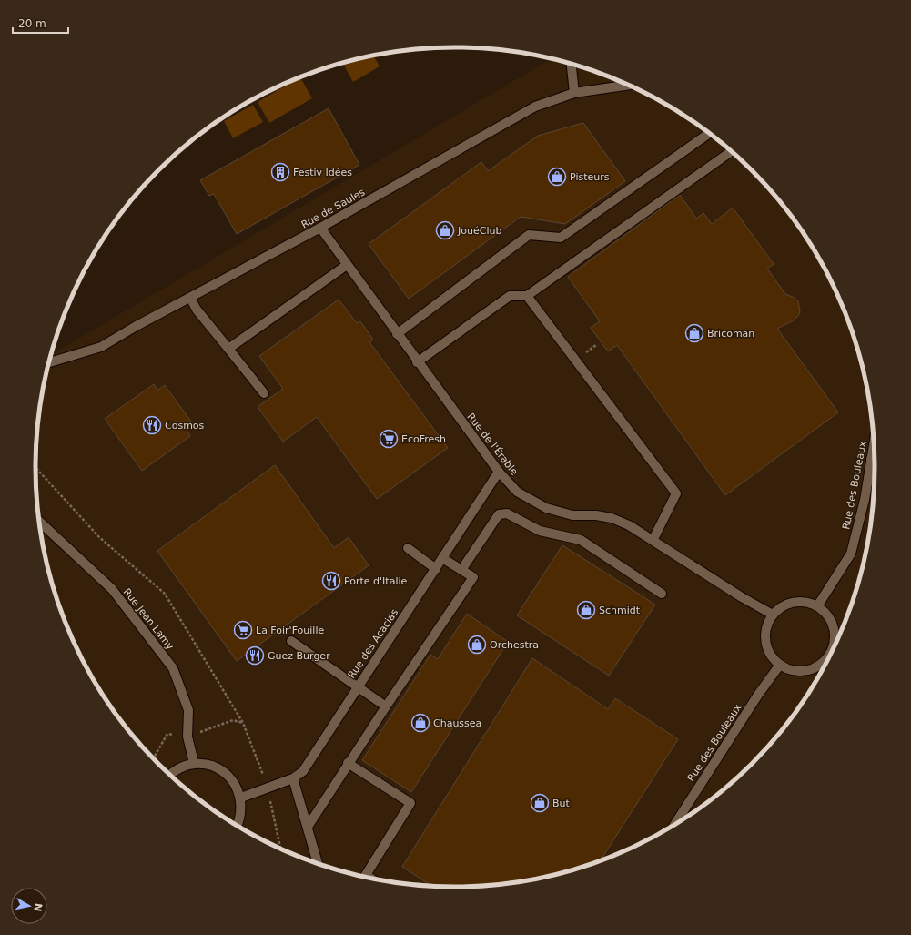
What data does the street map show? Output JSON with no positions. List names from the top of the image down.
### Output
{
  "streets": {
    "street": [
      "Rue de Saules",
      "Rue de l'Érable",
      "Rue des Bouleaux",
      "Rue Jean Lamy",
      "Rue des Acacias"
    ]
  },
  "crossings": [
    ["Rue de Saules", "Rue de l'Érable"],
    ["Rue de l'Érable", "Rue des Acacias"]
  ],
  "places": {
    "building": ["Festiv Idées"],
    "shop": [
      "Pisteurs",
      "JouéClub",
      "Bricoman",
      "Schmidt",
      "Orchestra",
      "Chaussea",
      "But"
    ],
    "restaurant": ["Cosmos", "Porte d'Italie", "Guez Burger"],
    "supermarket": ["EcoFresh", "La Foir'Fouille"]
  },
  "scale_bar": "20 m",
  "north": "right"
}
